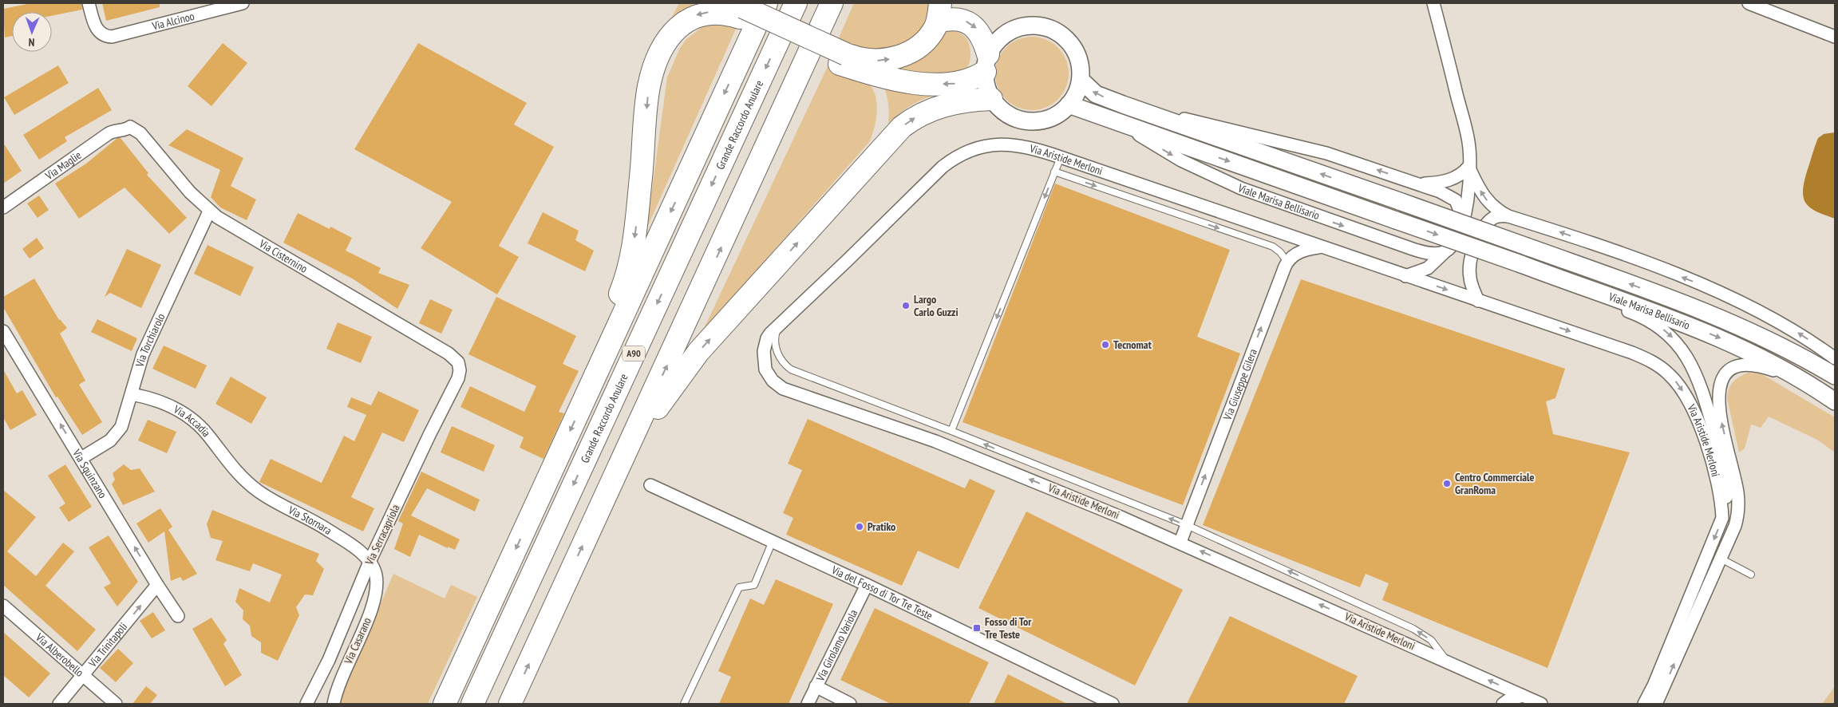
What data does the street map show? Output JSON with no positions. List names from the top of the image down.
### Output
{
  "streets": {
    "highway": ["Grande Raccordo Anulare", "A90"],
    "main road": ["Viale Marisa Bellisario"],
    "street": [
      "Via Alcinoo",
      "Via Aristide Merloni",
      "Via Maglie",
      "Via Cisternino",
      "Via Torchiarolo",
      "Via Giuseppe Gilera",
      "Via Accadia",
      "Via Squinzano",
      "Via Stornara",
      "Via Serracapriola",
      "Via del Fosso di Tor Tre Teste",
      "Via Casarano",
      "Via Girolamo Variola",
      "Via Trinitapoli",
      "Via Alberobello"
    ]
  },
  "crossings": [
    ["Via Aristide Merloni", "Via Giuseppe Gilera"],
    ["Via Maglie", "Via Cisternino"],
    ["Via Cisternino", "Via Torchiarolo"],
    ["Via Cisternino", "Via Serracapriola"],
    ["Via Torchiarolo", "Via Accadia"],
    ["Via Torchiarolo", "Via Squinzano"],
    ["Via Accadia", "Via Stornara"],
    ["Via Squinzano", "Via Trinitapoli"],
    ["Via Stornara", "Via Serracapriola"],
    ["Via Stornara", "Via Casarano"],
    ["Via del Fosso di Tor Tre Teste", "Via Girolamo Variola"],
    ["Via Trinitapoli", "Via Alberobello"]
  ],
  "one_way": ["Via Giuseppe Gilera", "Via Squinzano", "Via Trinitapoli"],
  "places": {
    "other": [
      "Largo Carlo Guzzi",
      "Tecnomat",
      "Centro Commerciale GranRoma",
      "Pratiko"
    ],
    "transit": ["Fosso di Tor Tre Teste"]
  },
  "north": "bottom"
}
